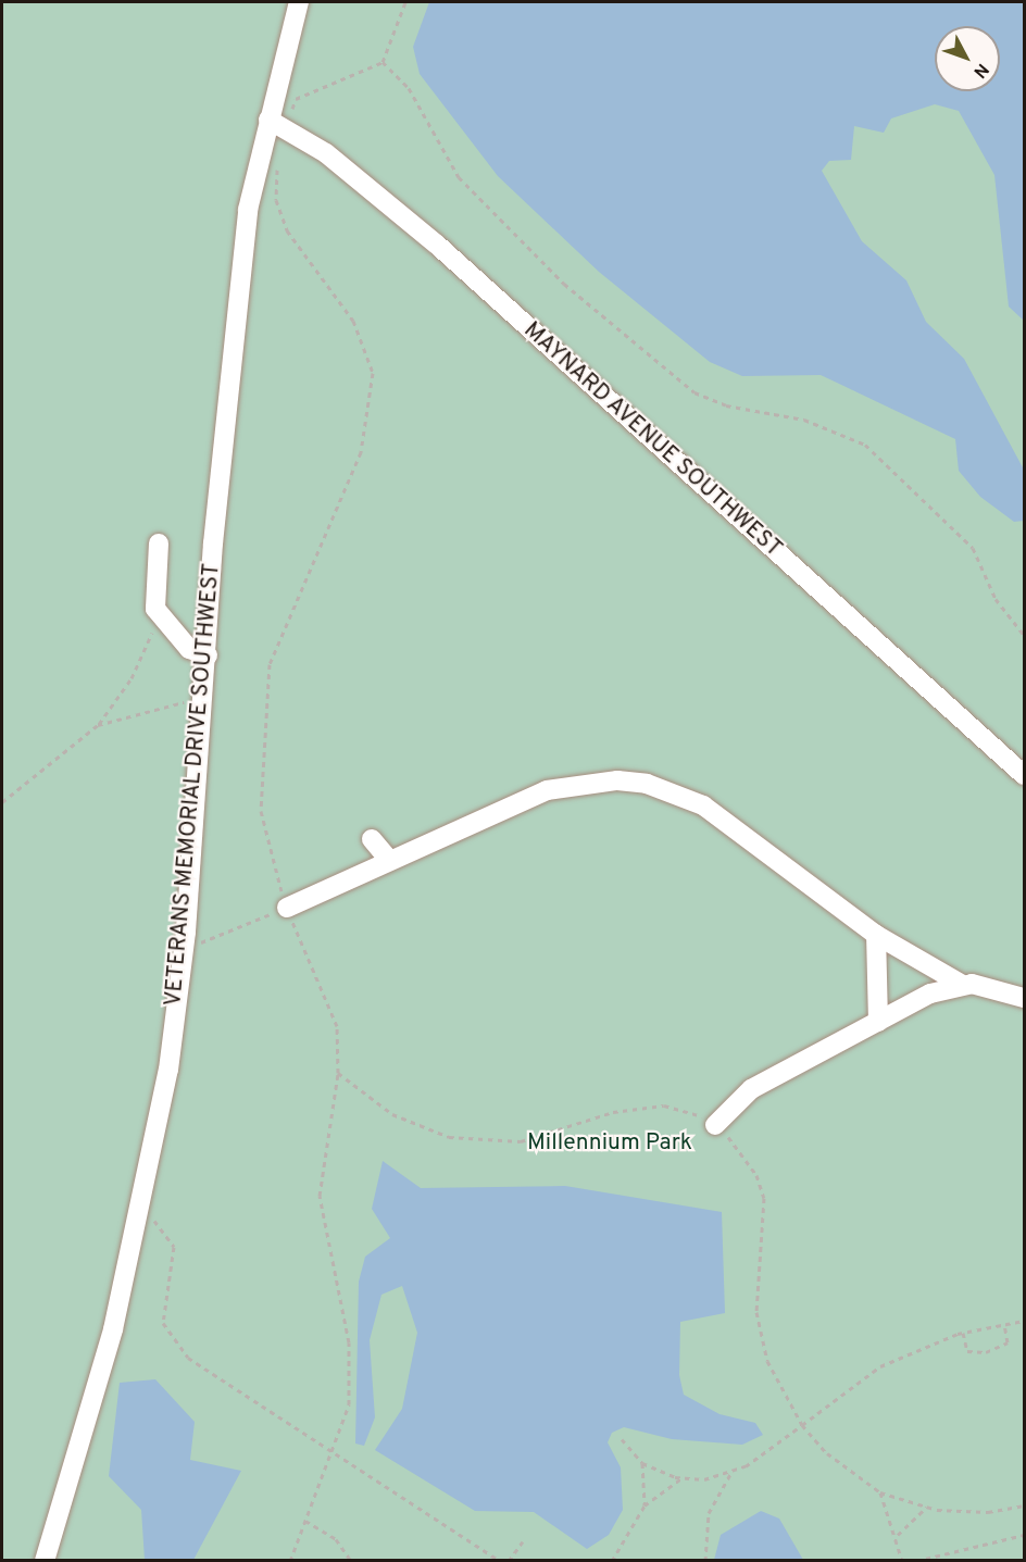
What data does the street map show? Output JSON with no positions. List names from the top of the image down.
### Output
{
  "streets": {
    "street": ["MAYNARD AVENUE SOUTHWEST", "VETERANS MEMORIAL DRIVE SOUTHWEST"]
  },
  "crossings": [
    ["MAYNARD AVENUE SOUTHWEST", "VETERANS MEMORIAL DRIVE SOUTHWEST"]
  ],
  "parks": ["Millennium Park"],
  "north": "bottom right"
}
